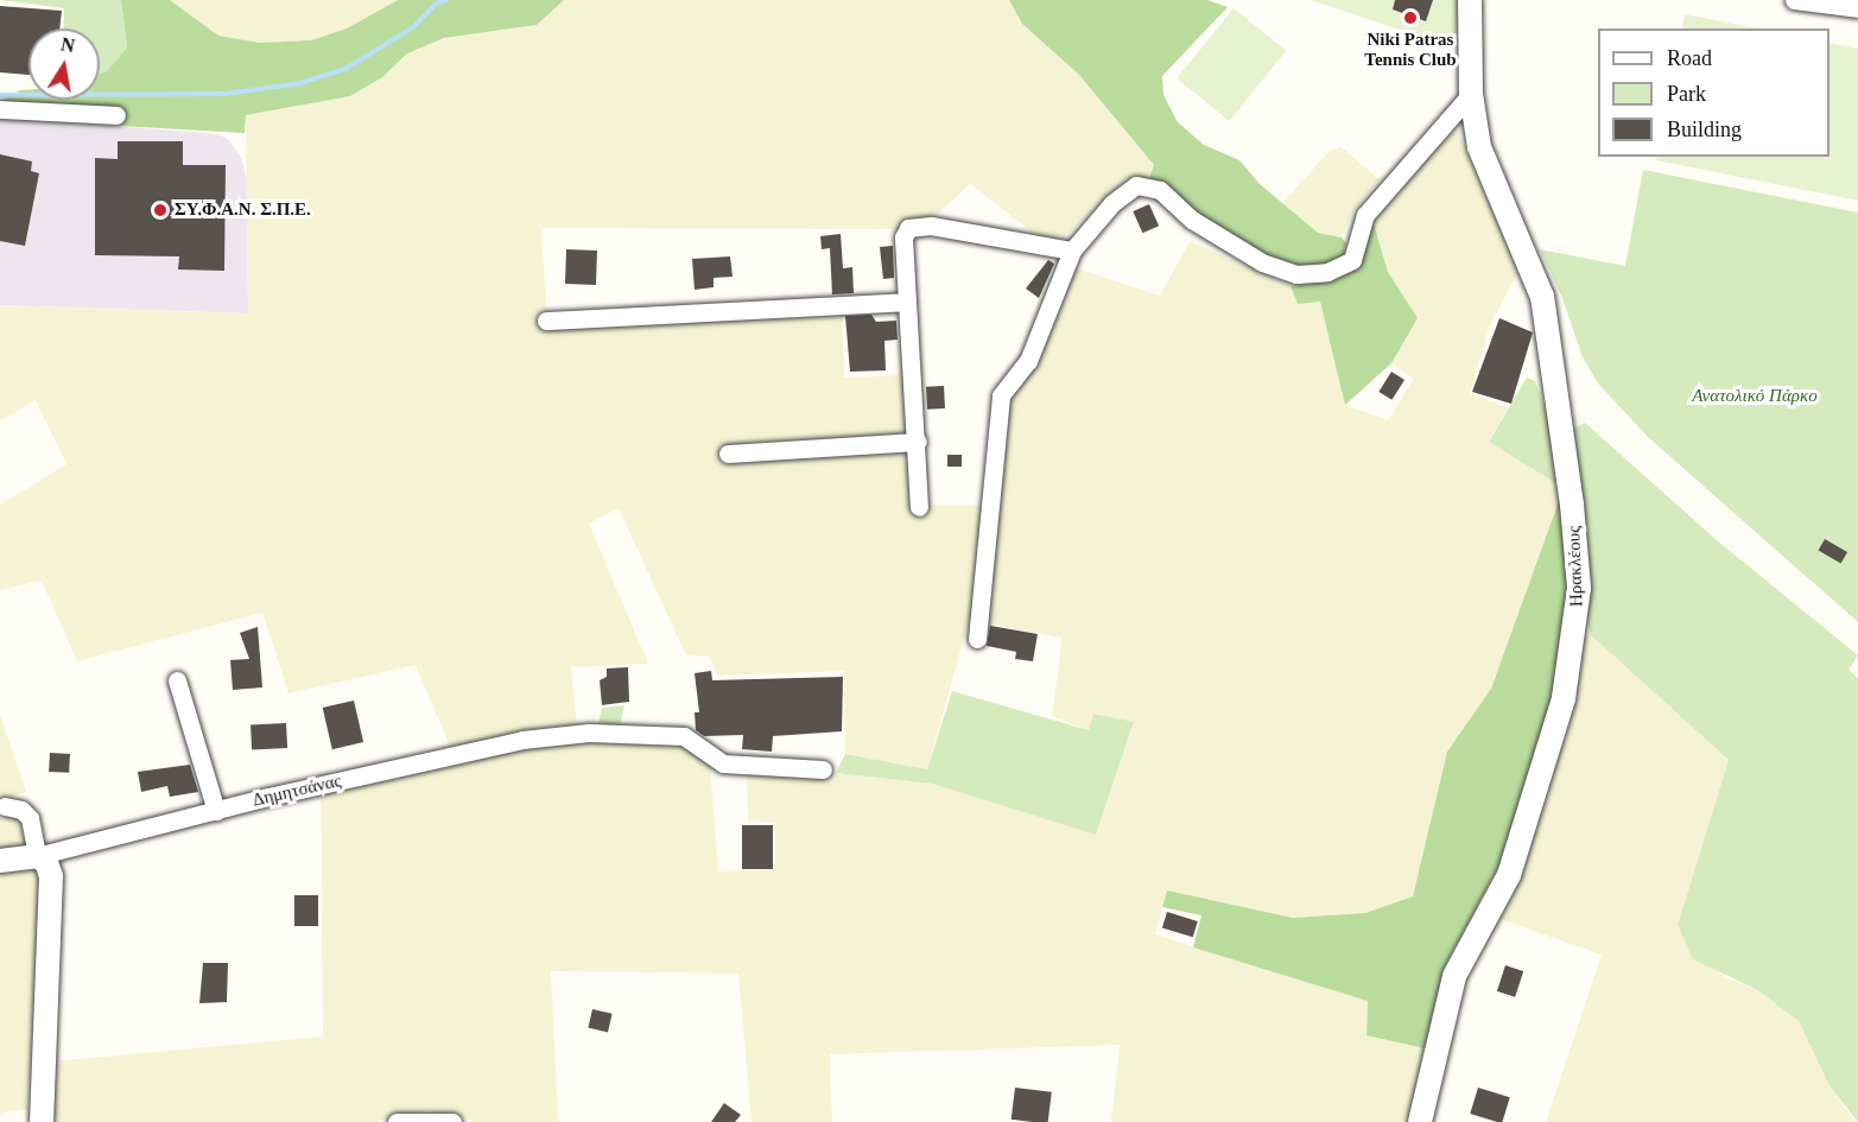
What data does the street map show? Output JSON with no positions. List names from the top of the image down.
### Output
{
  "streets": {
    "street": ["Ηρακλέους", "Δημητσάνας"]
  },
  "parks": ["Ανατολικό Πάρκο"],
  "places": ["Niki Patras Tennis Club", "ΣΥ.Φ.Α.Ν. Σ.Π.Ε."],
  "legend": ["Road", "Park", "Building"],
  "north": "top"
}
